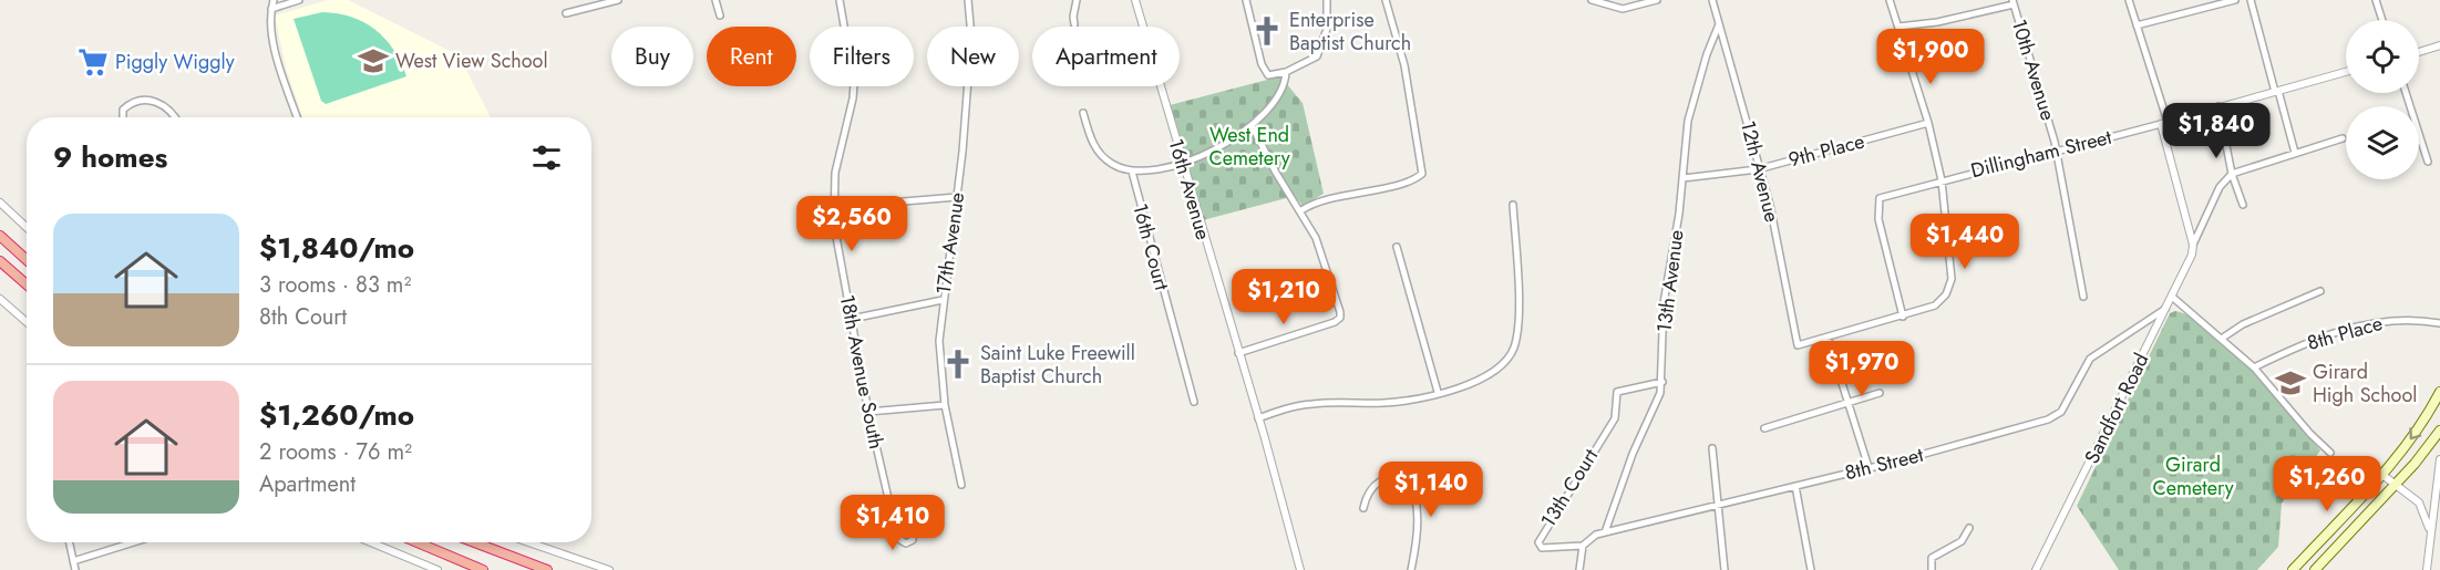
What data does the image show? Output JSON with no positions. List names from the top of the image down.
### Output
{
  "streets": {
    "street": [
      "10th Avenue",
      "9th Place",
      "Dillingham Street",
      "12th Avenue",
      "16th Avenue",
      "17th Avenue",
      "16th Court",
      "13th Avenue",
      "8th Place",
      "18th Avenue South",
      "Sandfort Road",
      "8th Street",
      "13th Court"
    ]
  },
  "crossings": [
    ["10th Avenue", "Dillingham Street"],
    ["9th Place", "12th Avenue"],
    ["9th Place", "13th Avenue"],
    ["12th Avenue", "13th Avenue"],
    ["13th Avenue", "8th Street"],
    ["13th Avenue", "13th Court"],
    ["Sandfort Road", "8th Street"],
    ["8th Street", "13th Court"]
  ],
  "parks": ["West End Cemetery", "Girard Cemetery"],
  "places": {
    "church": ["Enterprise Baptist Church", "Saint Luke Freewill Baptist Church"],
    "school or university": ["West View School", "Girard High School"],
    "supermarket": ["Piggly Wiggly"]
  },
  "page": {
    "chip": [
      "Buy",
      "Rent",
      "Filters",
      "New",
      "Apartment"
    ],
    "price": [
      "$1,900",
      "$1,840",
      "$2,560",
      "$1,440",
      "$1,210",
      "$1,970",
      "$1,260",
      "$1,140",
      "$1,410"
    ],
    "heading": "9 homes",
    "list": [
      {
        "name": "$1,840/mo",
        "note": "3 rooms · 83 m² · 8th Court"
      },
      {
        "name": "$1,260/mo",
        "note": "2 rooms · 76 m² · Apartment"
      }
    ]
  }
}
